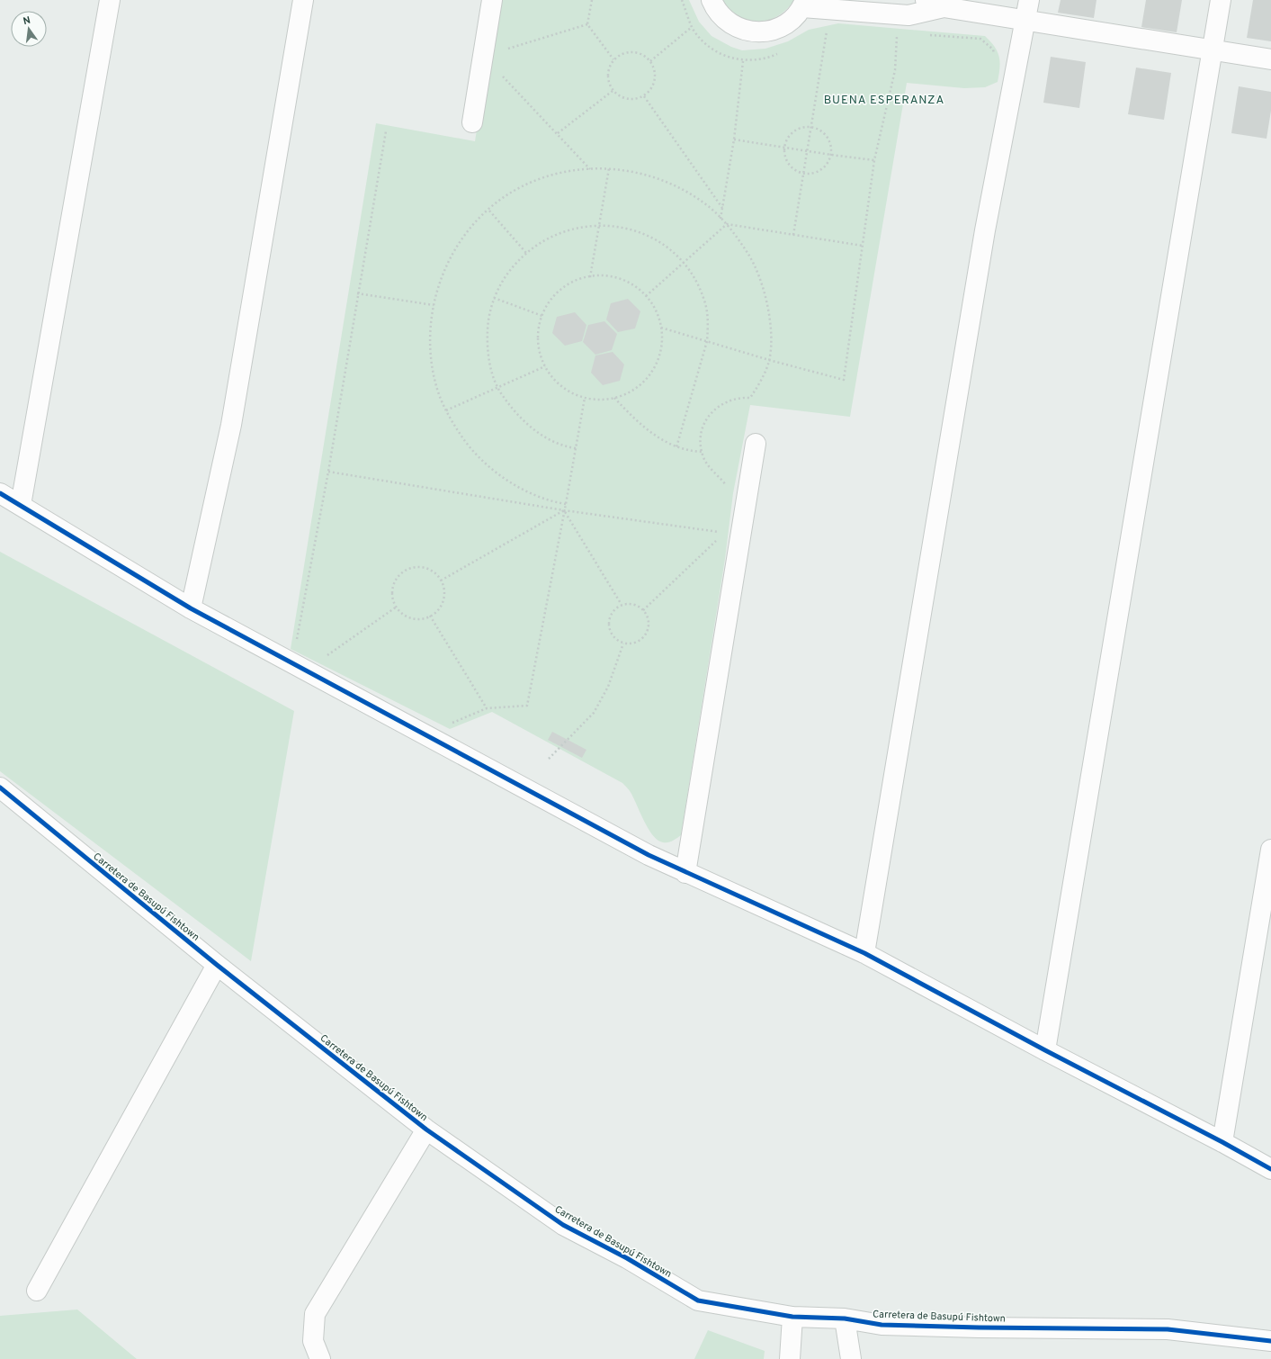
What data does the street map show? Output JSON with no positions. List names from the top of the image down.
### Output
{
  "streets": {
    "street": ["Carretera de Basupú Fishtown"]
  },
  "districts": ["BUENA ESPERANZA"],
  "north": "top"
}
